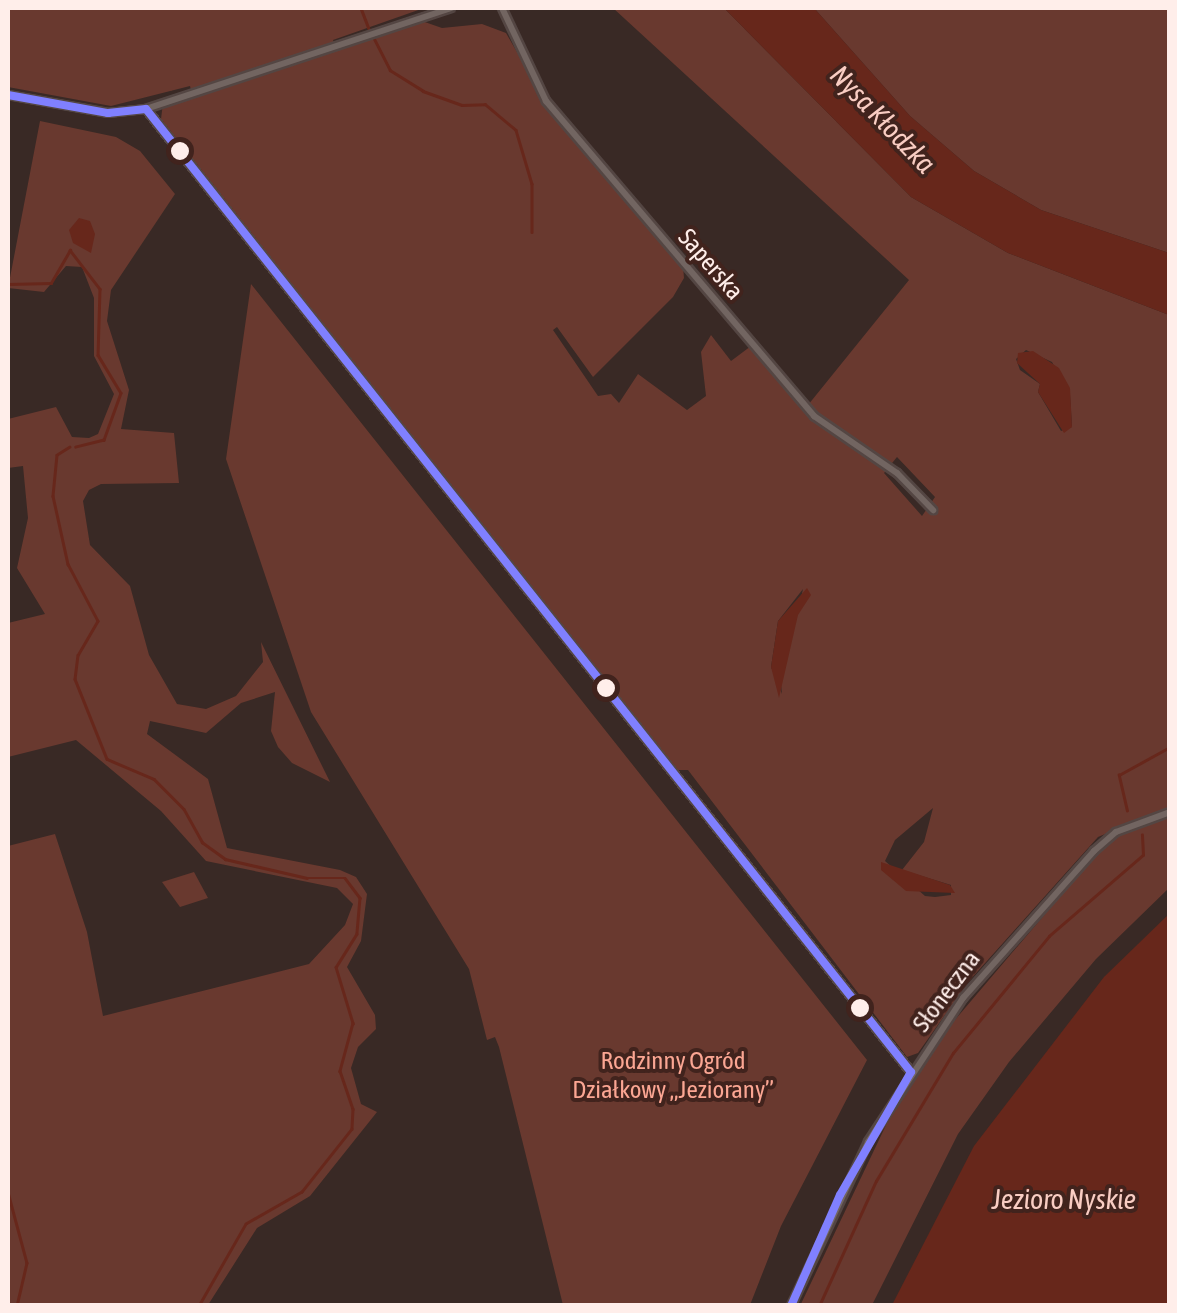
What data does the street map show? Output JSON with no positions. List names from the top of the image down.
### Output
{
  "streets": {
    "street": ["Saperska", "Słoneczna"]
  },
  "water": ["Nysa Kłodzka", "Jezioro Nyskie"],
  "parks": ["Rodzinny Ogród Działkowy „Jeziorany”"]
}
